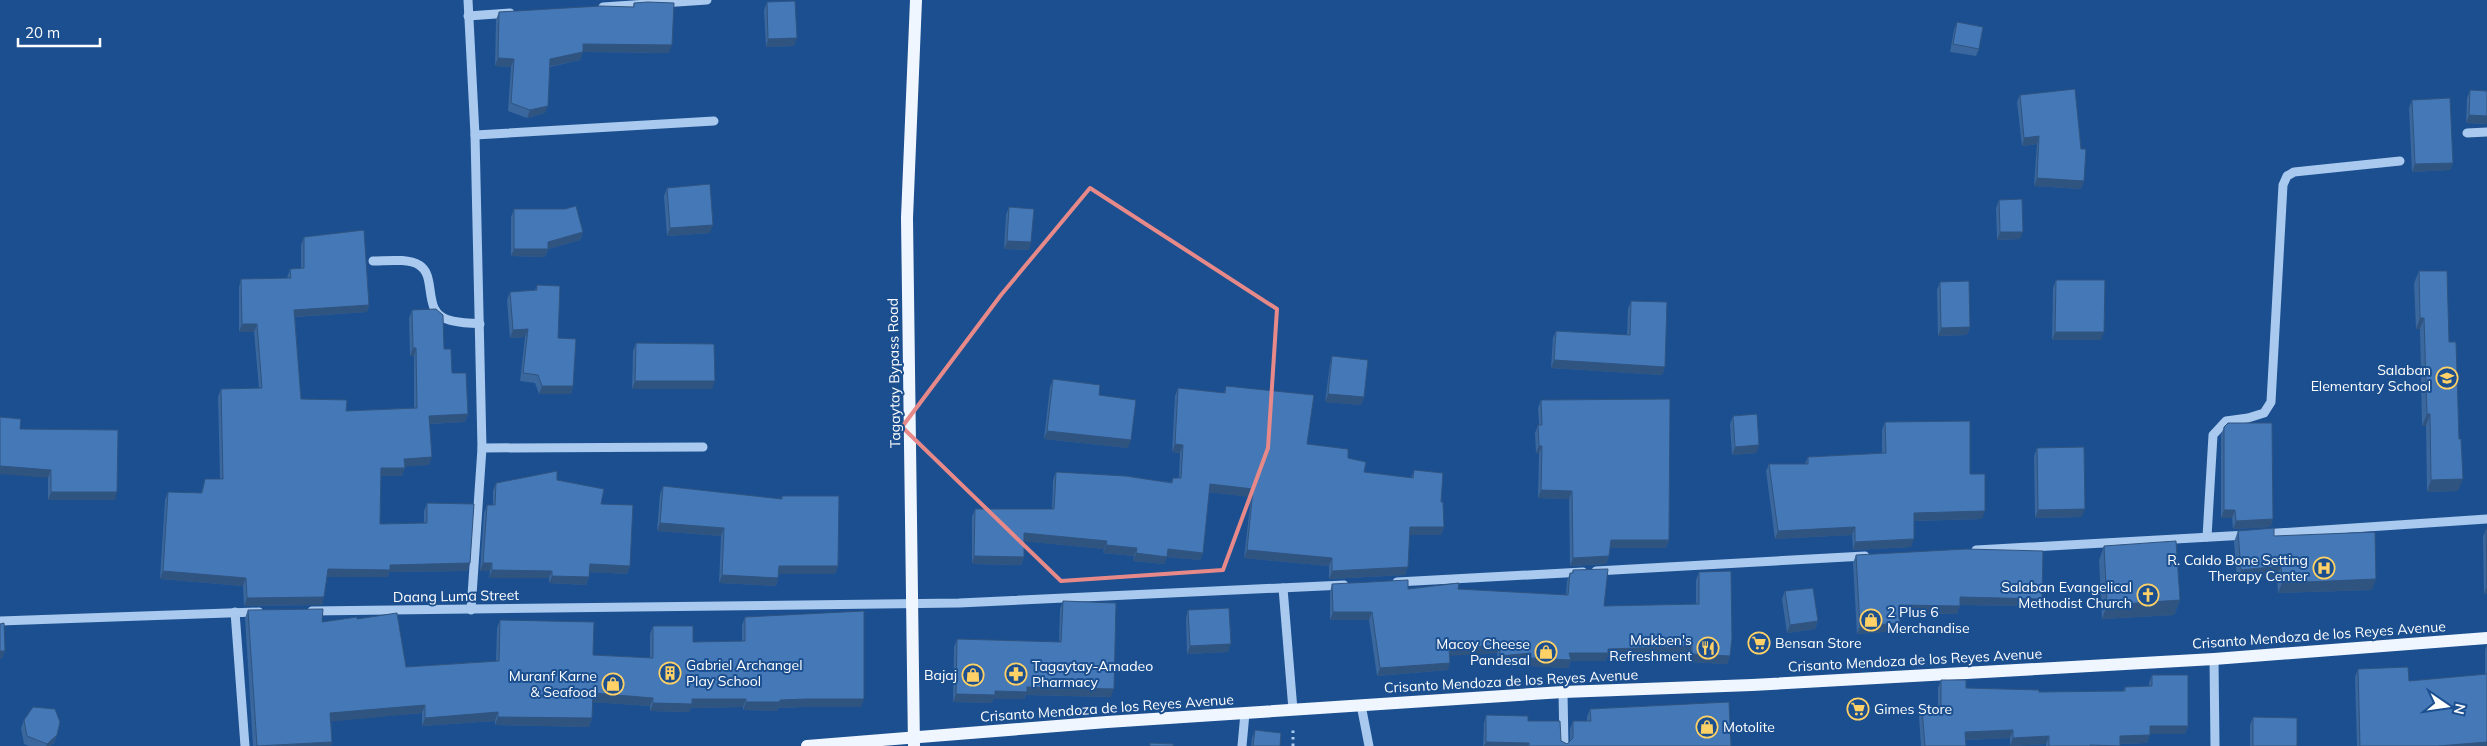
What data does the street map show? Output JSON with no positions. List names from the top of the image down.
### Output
{
  "streets": {
    "main road": ["Tagaytay Bypass Road", "Crisanto Mendoza de los Reyes Avenue"],
    "street": ["Daang Luma Street"]
  },
  "crossings": [
    ["Tagaytay Bypass Road", "Daang Luma Street"],
    ["Tagaytay Bypass Road", "Crisanto Mendoza de los Reyes Avenue"]
  ],
  "places": {
    "school or university": ["Salaban Elementary School"],
    "hospital": ["R. Caldo Bone Setting Therapy Center"],
    "church": ["Salaban Evangelical Methodist Church"],
    "shop": [
      "2 Plus 6 Merchandise",
      "Macoy Cheese Pandesal",
      "Bajaj",
      "Muranf Karne & Seafood",
      "Motolite"
    ],
    "supermarket": ["Bensan Store", "Gimes Store"],
    "restaurant": ["Makben's Refreshment"],
    "building": ["Gabriel Archangel Play School"],
    "pharmacy": ["Tagaytay-Amadeo Pharmacy"]
  },
  "scale_bar": "20 m",
  "north": "right"
}
